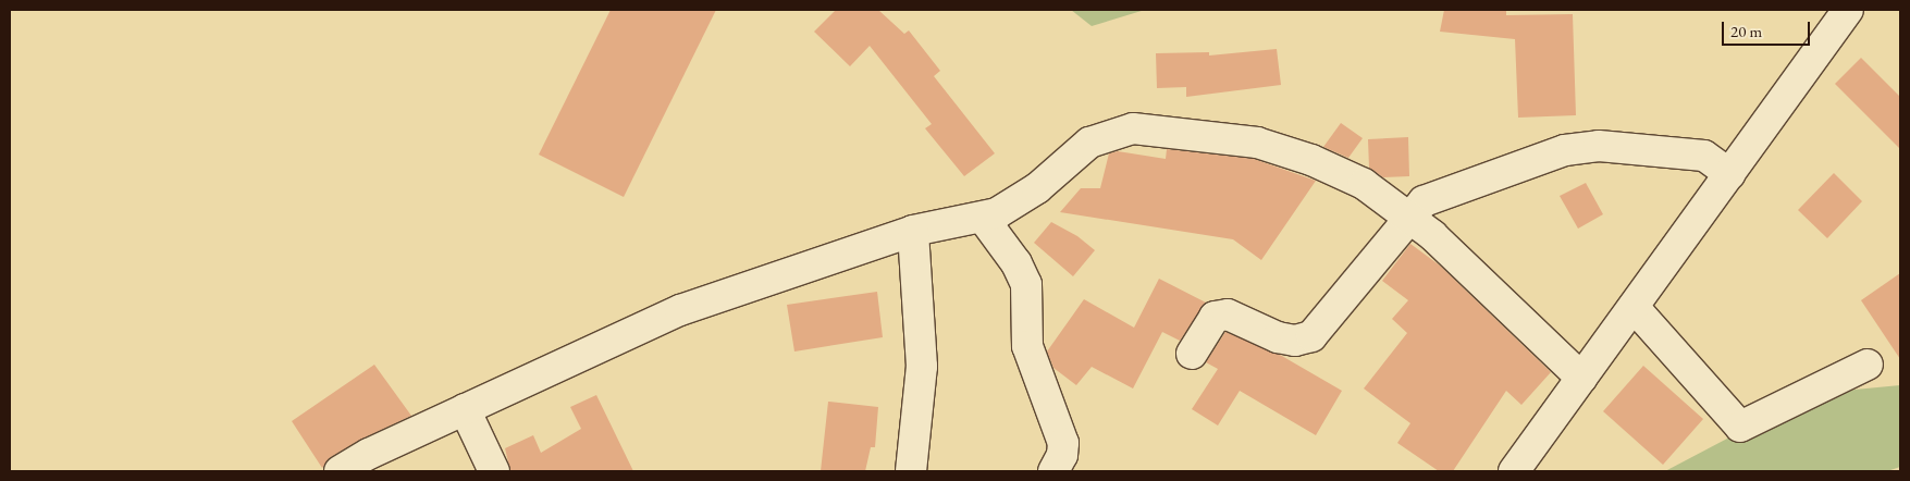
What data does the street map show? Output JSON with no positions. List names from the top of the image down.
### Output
{
  "scale_bar": "20 m"
}
